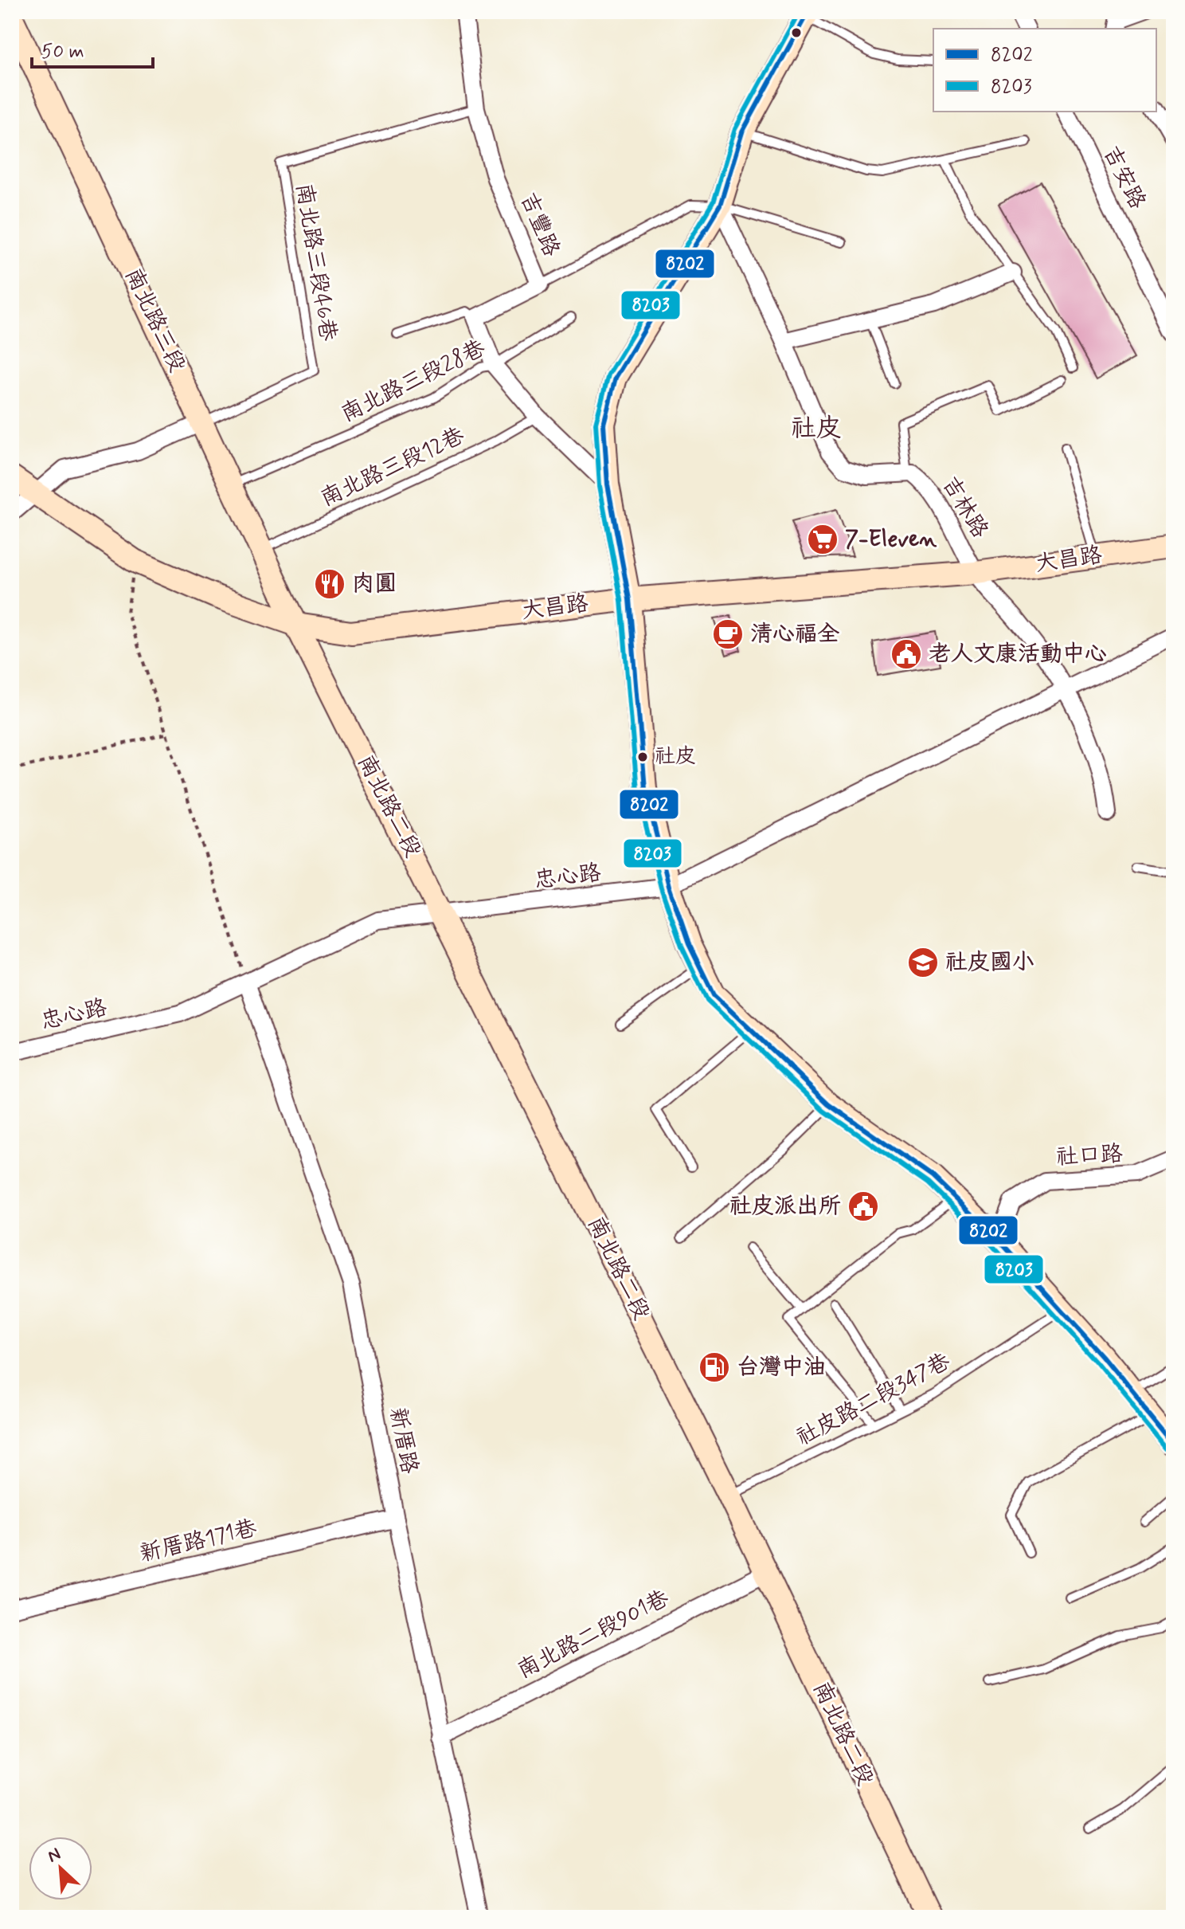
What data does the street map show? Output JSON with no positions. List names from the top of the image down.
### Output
{
  "streets": {
    "street": [
      "吉安路",
      "吉豐路",
      "南北路三段",
      "吉林路",
      "大昌路",
      "南北路二段",
      "忠心路",
      "社口路",
      "新厝路",
      "新厝路171巷",
      "南北路二段901巷"
    ],
    "lane": [
      "南北路三段46巷",
      "南北路三段28巷",
      "南北路三段12巷",
      "社皮路二段347巷"
    ]
  },
  "crossings": [
    ["吉豐路", "南北路三段46巷"],
    ["南北路三段46巷", "南北路三段"],
    ["南北路三段", "南北路三段28巷"],
    ["南北路三段", "南北路三段12巷"],
    ["南北路三段", "大昌路"],
    ["南北路三段", "南北路二段"],
    ["吉林路", "大昌路"],
    ["吉林路", "忠心路"],
    ["大昌路", "南北路二段"],
    ["南北路二段", "忠心路"],
    ["南北路二段", "社皮路二段347巷"],
    ["南北路二段", "南北路二段901巷"],
    ["忠心路", "新厝路"],
    ["新厝路", "新厝路171巷"],
    ["新厝路", "南北路二段901巷"]
  ],
  "districts": ["社皮"],
  "places": {
    "supermarket": ["7-Eleven"],
    "restaurant": ["肉圓"],
    "cafe": ["清心福全"],
    "public building": ["老人文康活動中心", "社皮派出所"],
    "other": ["社皮"],
    "school or university": ["社皮國小"],
    "fuel station": ["台灣中油"]
  },
  "lines": ["transit line 8202", "transit line 8203"],
  "legend": ["8202", "8203"],
  "scale_bar": "50 m",
  "north": "top left"
}
